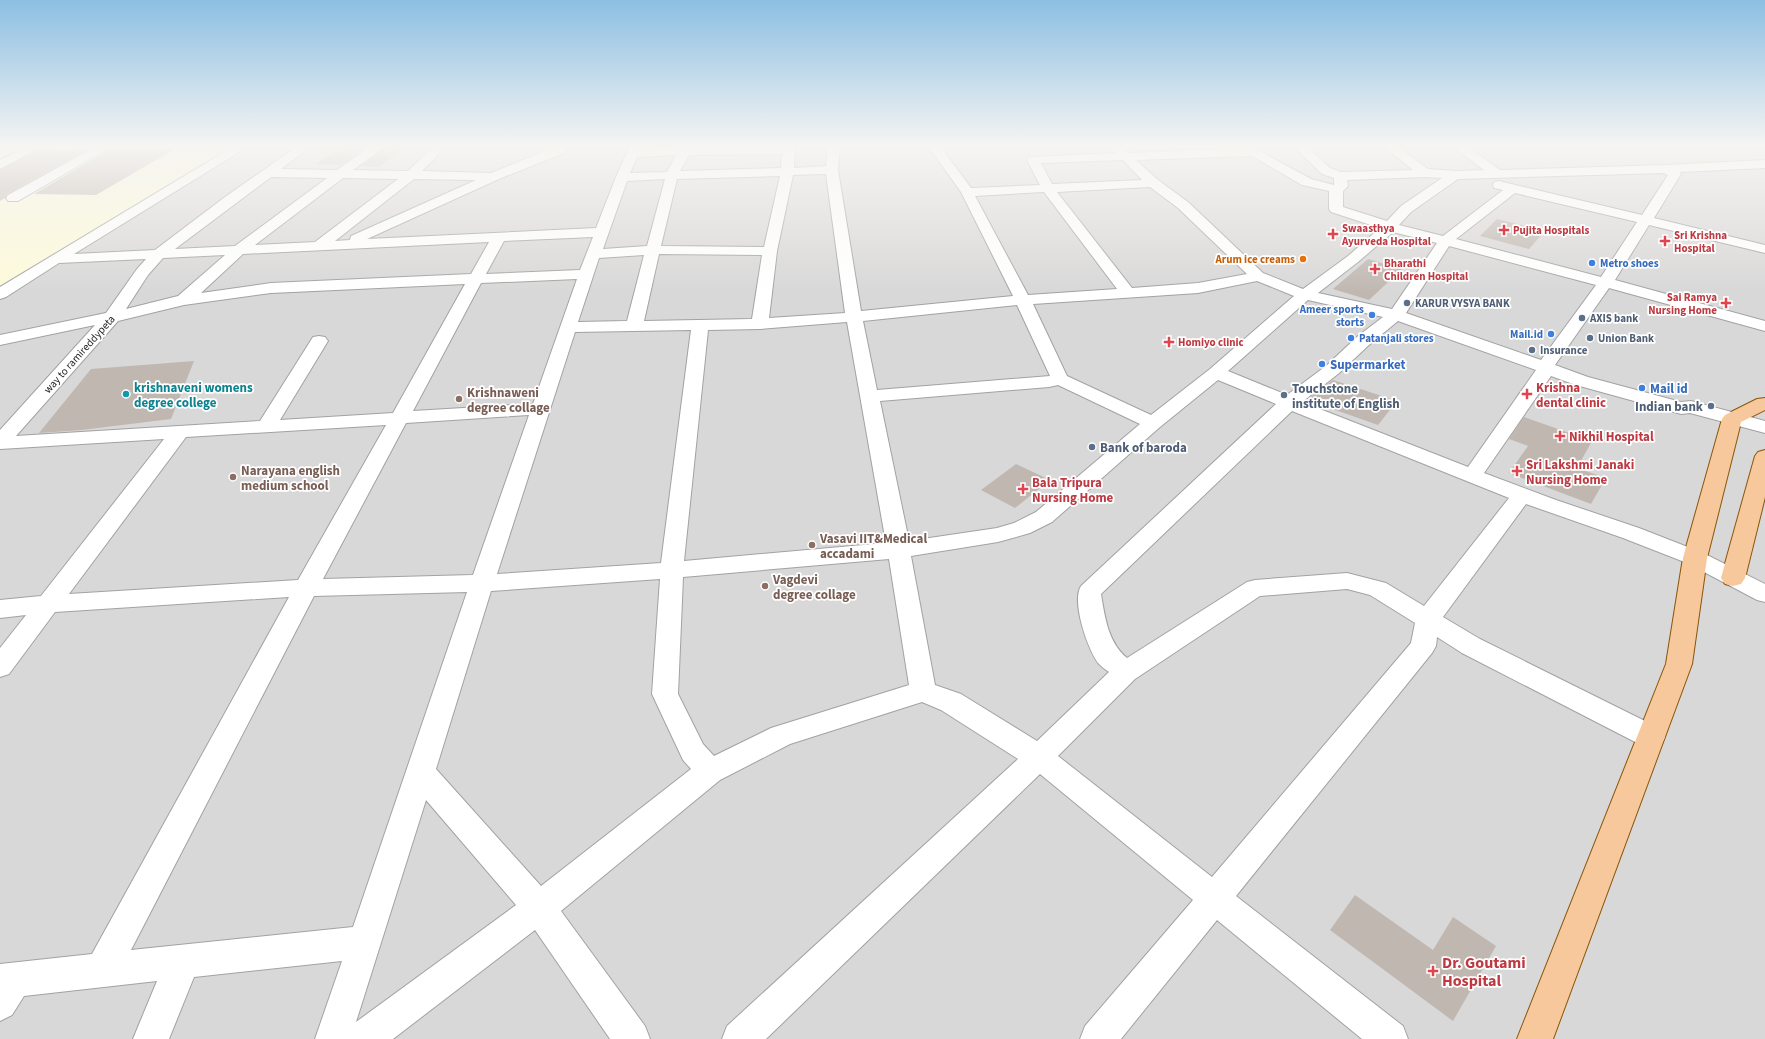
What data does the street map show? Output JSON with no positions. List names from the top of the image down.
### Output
{
  "streets": {
    "street": ["way to ramireddypeta"]
  },
  "places": {
    "health": [
      "Pujita Hospitals",
      "Swaasthya Ayurveda Hospital",
      "Sri Krishna Hospital",
      "Bharathi Children Hospital",
      "Sai Ramya Nursing Home",
      "Homiyo clinic",
      "Krishna dental clinic",
      "Nikhil Hospital",
      "Sri Lakshmi Janaki Nursing Home",
      "Bala Tripura Nursing Home",
      "Dr. Goutami Hospital"
    ],
    "other": [
      "Arum ice creams",
      "Metro shoes",
      "KARUR VYSYA BANK",
      "Ameer sports storts",
      "AXIS bank",
      "Mail.id",
      "Patanjali stores",
      "Union Bank",
      "Insurance",
      "Supermarket",
      "Mail id",
      "krishnaveni womens degree college",
      "Touchstone institute of English",
      "Krishnaweni degree collage",
      "Indian bank",
      "Bank of baroda",
      "Narayana english medium school",
      "Vasavi IIT&Medical accadami",
      "Vagdevi degree collage"
    ]
  }
}
